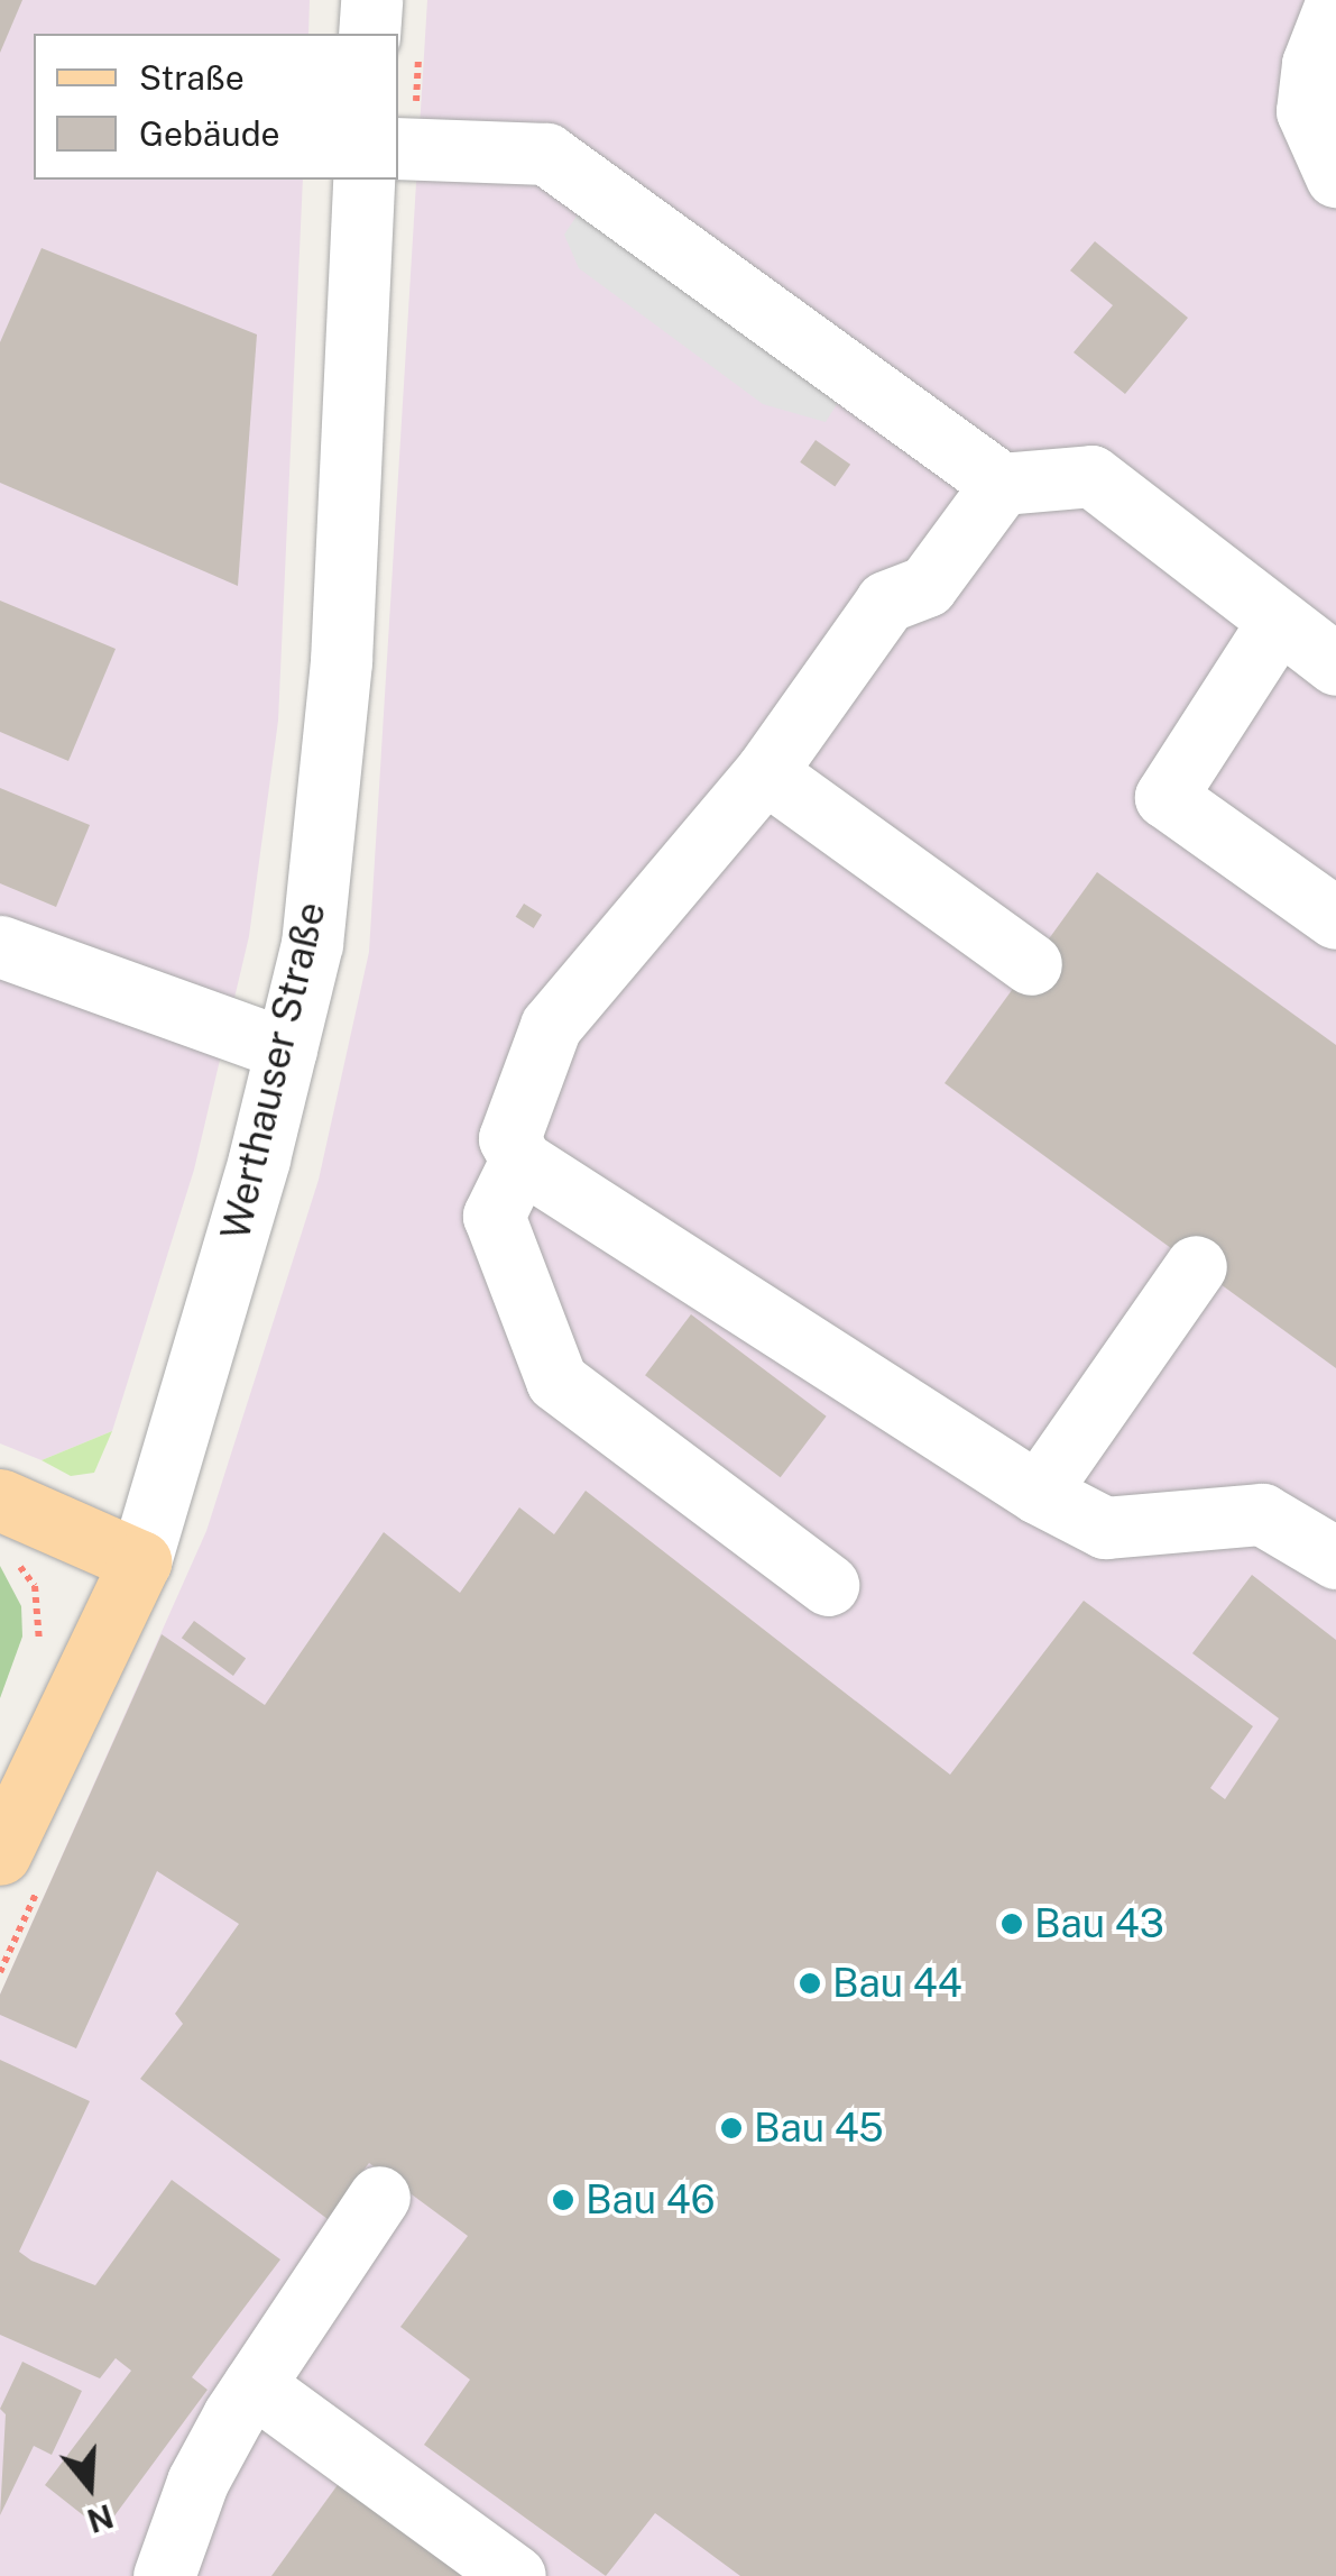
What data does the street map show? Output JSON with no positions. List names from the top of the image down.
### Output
{
  "streets": {
    "main road": ["Werthauser Straße"]
  },
  "places": [
    "Bau 43",
    "Bau 44",
    "Bau 45",
    "Bau 46"
  ],
  "legend": ["Straße", "Gebäude"],
  "north": "bottom"
}
